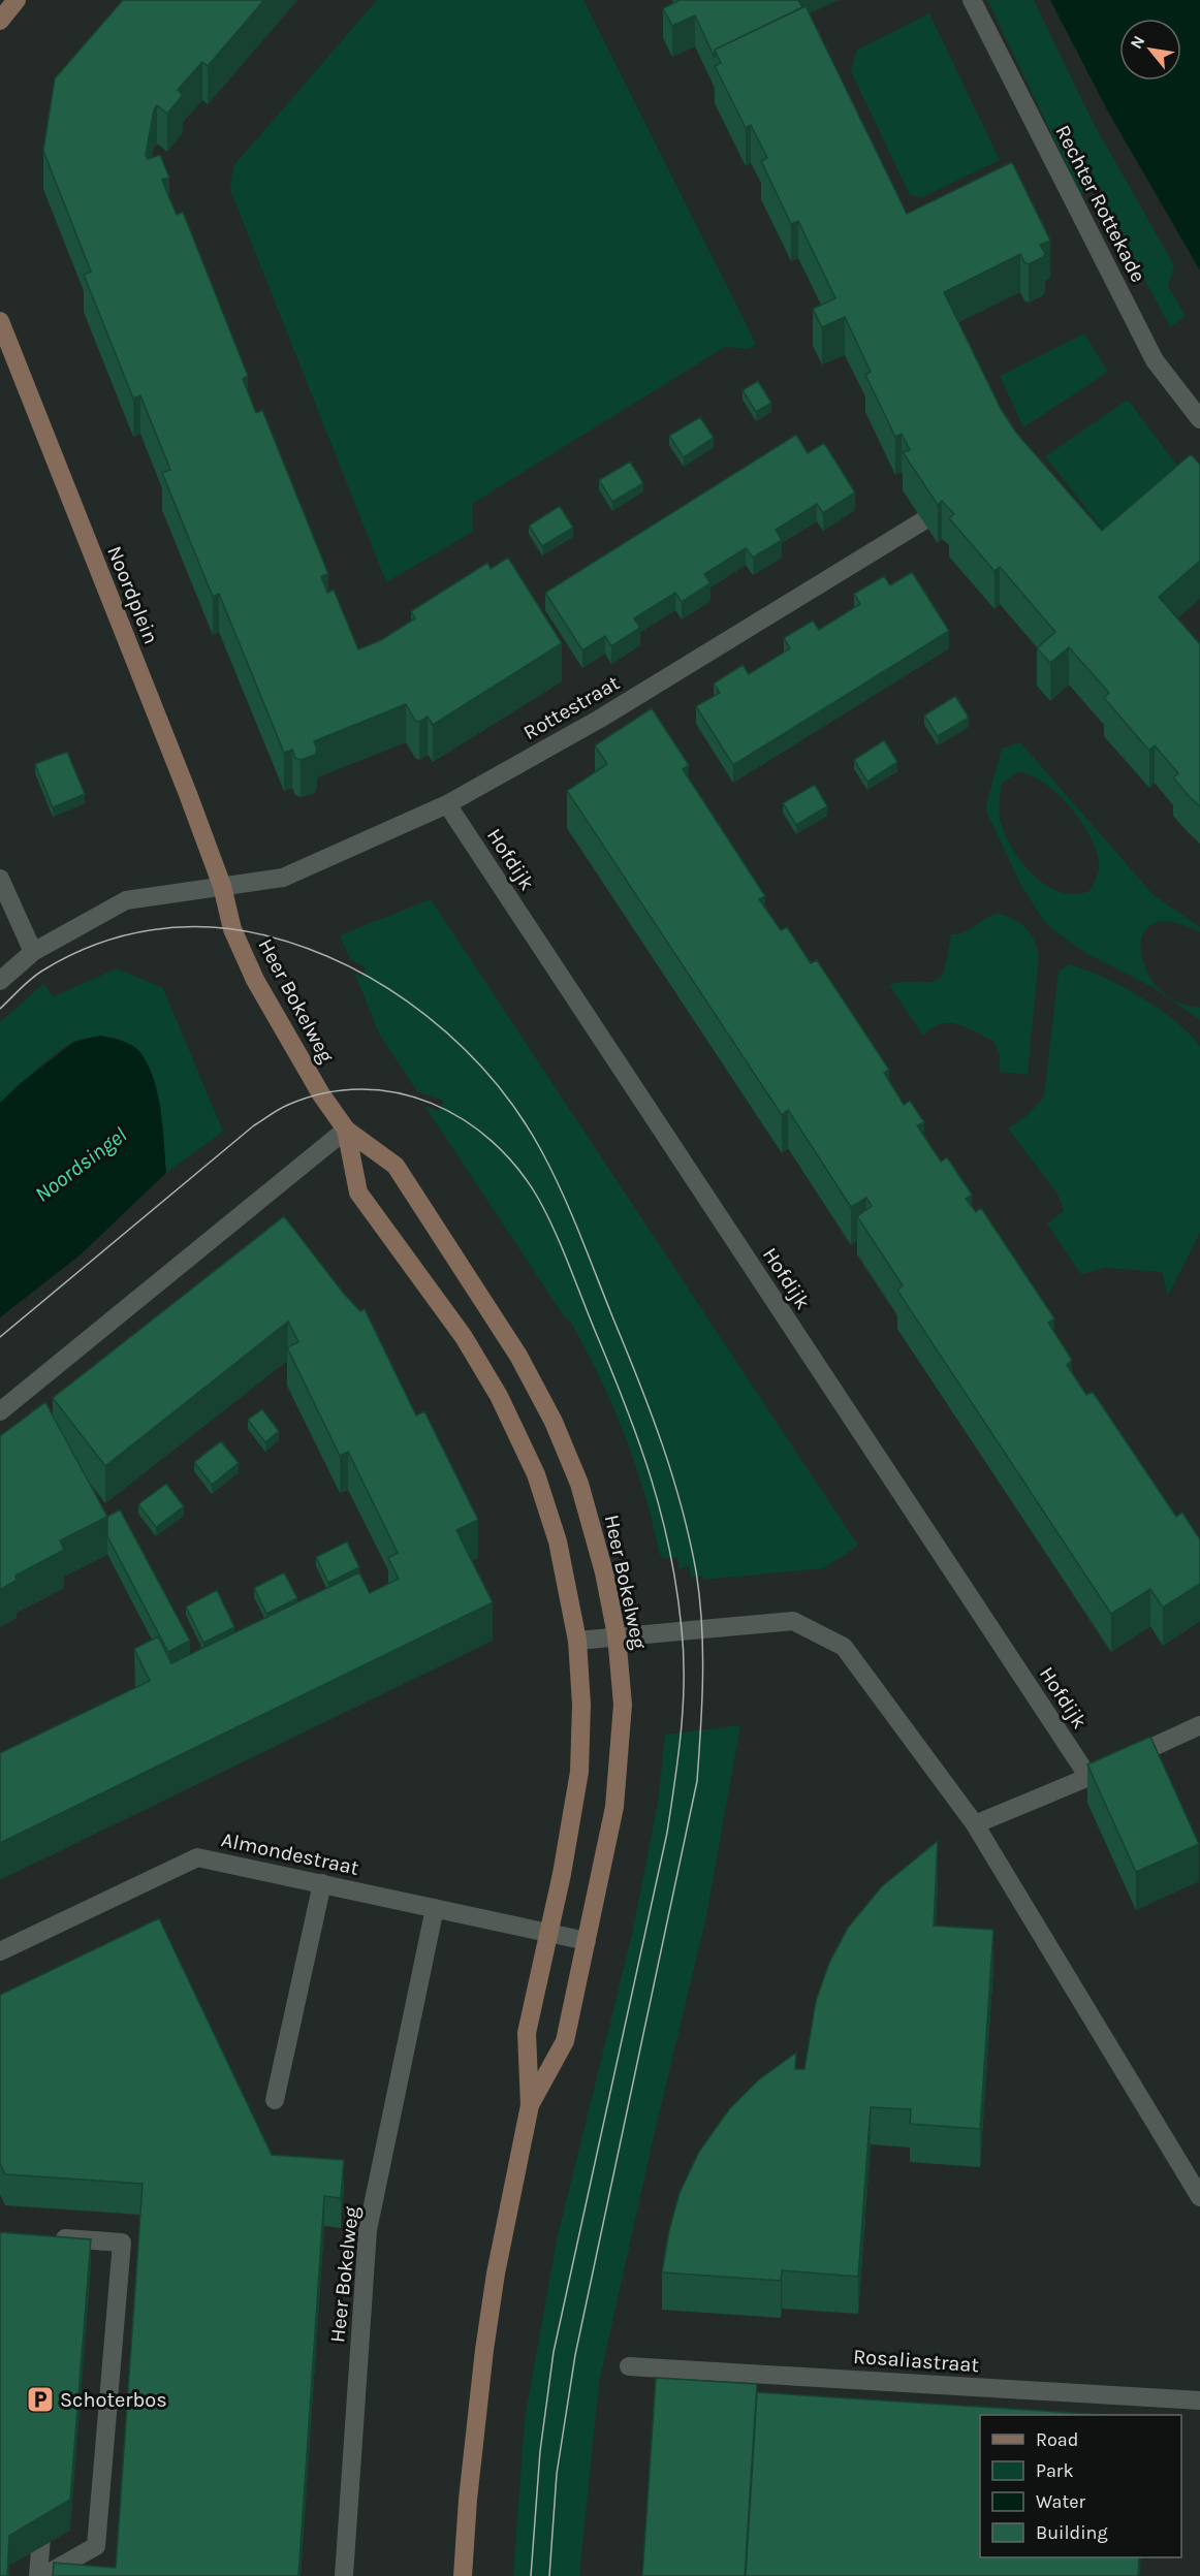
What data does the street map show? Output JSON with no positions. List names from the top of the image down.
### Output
{
  "streets": {
    "street": [
      "Rechter Rottekade",
      "Noordplein",
      "Rottestraat",
      "Hofdijk",
      "Heer Bokelweg",
      "Almondestraat",
      "Rosaliastraat"
    ]
  },
  "crossings": [
    ["Noordplein", "Rottestraat"],
    ["Noordplein", "Heer Bokelweg"],
    ["Rottestraat", "Hofdijk"],
    ["Rottestraat", "Heer Bokelweg"],
    ["Heer Bokelweg", "Almondestraat"]
  ],
  "water": ["Noordsingel"],
  "places": {
    "parking": ["Schoterbos"]
  },
  "legend": [
    "Road",
    "Park",
    "Water",
    "Building"
  ],
  "north": "top left"
}
